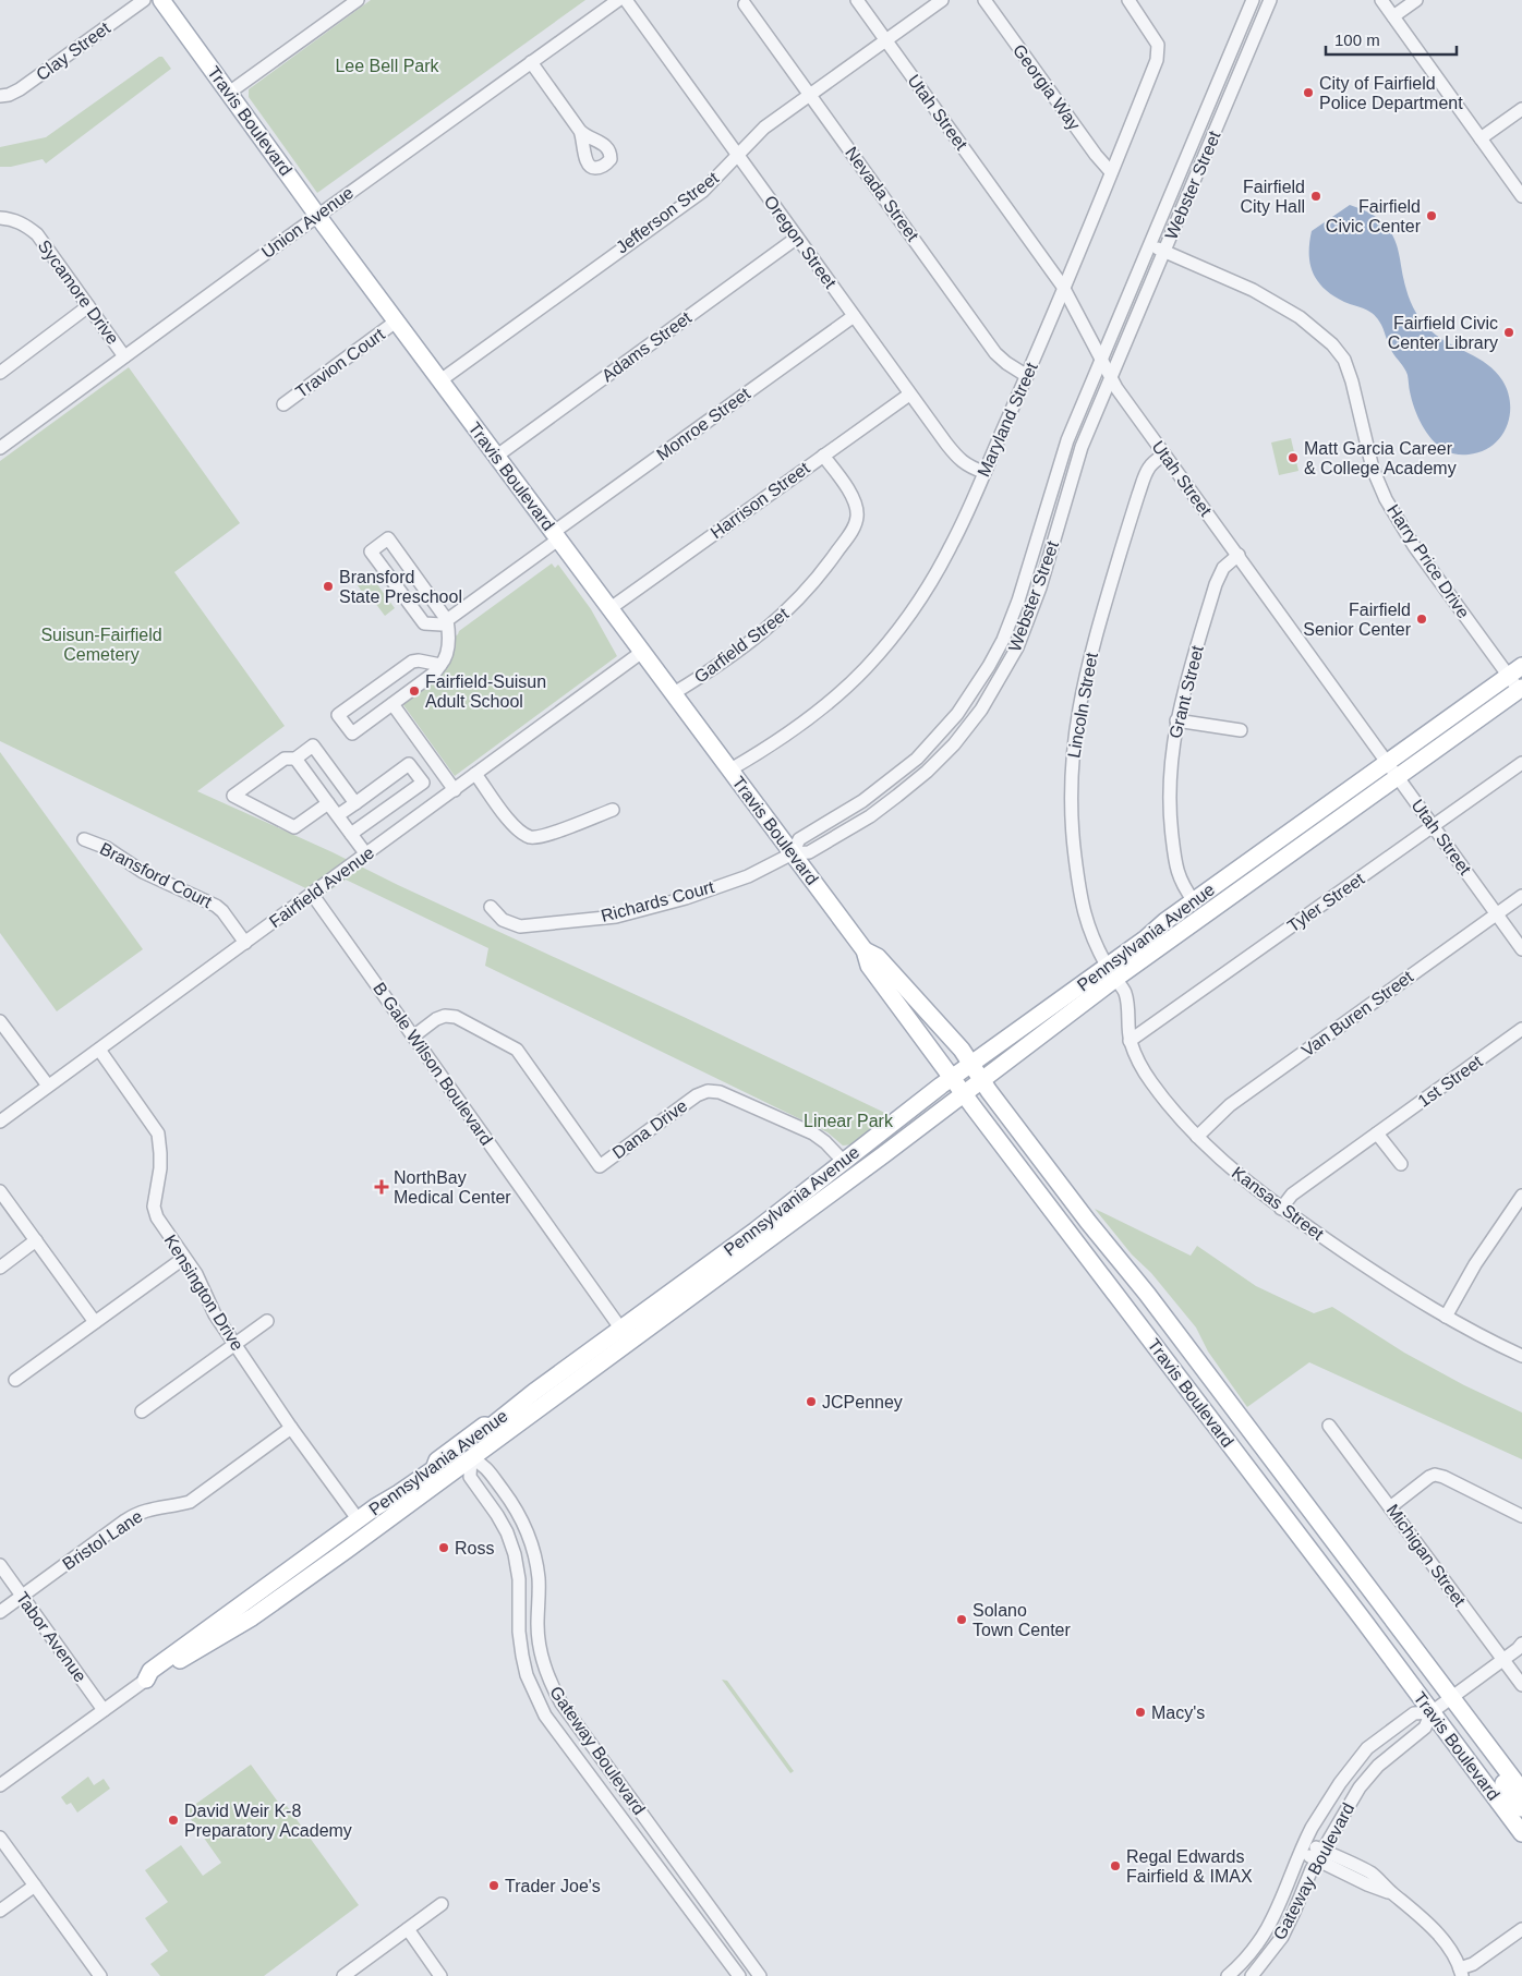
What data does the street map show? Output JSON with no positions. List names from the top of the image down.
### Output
{
  "streets": {
    "main road": ["Travis Boulevard", "Pennsylvania Avenue"],
    "street": [
      "Clay Street",
      "Georgia Way",
      "Utah Street",
      "Webster Street",
      "Nevada Street",
      "Jefferson Street",
      "Union Avenue",
      "Oregon Street",
      "Sycamore Drive",
      "Adams Street",
      "Travion Court",
      "Maryland Street",
      "Monroe Street",
      "Harrison Street",
      "Harry Price Drive",
      "Garfield Street",
      "Grant Street",
      "Lincoln Street",
      "Bransford Court",
      "Fairfield Avenue",
      "Richards Court",
      "Tyler Street",
      "Van Buren Street",
      "B Gale Wilson Boulevard",
      "1st Street",
      "Dana Drive",
      "Kansas Street",
      "Kensington Drive",
      "Bristol Lane",
      "Michigan Street",
      "Tabor Avenue",
      "Gateway Boulevard"
    ]
  },
  "crossings": [
    ["Georgia Way", "Maryland Street"],
    ["Utah Street", "Webster Street"],
    ["Utah Street", "Jefferson Street"],
    ["Utah Street", "Maryland Street"],
    ["Utah Street", "Grant Street"],
    ["Utah Street", "Lincoln Street"],
    ["Utah Street", "Tyler Street"],
    ["Utah Street", "Pennsylvania Avenue"],
    ["Utah Street", "Van Buren Street"],
    ["Travis Boulevard", "Webster Street"],
    ["Travis Boulevard", "Jefferson Street"],
    ["Travis Boulevard", "Union Avenue"],
    ["Travis Boulevard", "Adams Street"],
    ["Travis Boulevard", "Travion Court"],
    ["Travis Boulevard", "Maryland Street"],
    ["Travis Boulevard", "Monroe Street"],
    ["Travis Boulevard", "Harrison Street"],
    ["Travis Boulevard", "Garfield Street"],
    ["Travis Boulevard", "Fairfield Avenue"],
    ["Travis Boulevard", "Richards Court"],
    ["Travis Boulevard", "Pennsylvania Avenue"],
    ["Travis Boulevard", "Gateway Boulevard"],
    ["Webster Street", "Harry Price Drive"],
    ["Webster Street", "Richards Court"],
    ["Nevada Street", "Jefferson Street"],
    ["Nevada Street", "Maryland Street"],
    ["Jefferson Street", "Oregon Street"],
    ["Union Avenue", "Sycamore Drive"],
    ["Oregon Street", "Adams Street"],
    ["Oregon Street", "Maryland Street"],
    ["Oregon Street", "Monroe Street"],
    ["Oregon Street", "Harrison Street"],
    ["Harrison Street", "Garfield Street"],
    ["Harry Price Drive", "Pennsylvania Avenue"],
    ["Grant Street", "Pennsylvania Avenue"],
    ["Lincoln Street", "Pennsylvania Avenue"],
    ["Lincoln Street", "Kansas Street"],
    ["Bransford Court", "Fairfield Avenue"],
    ["Fairfield Avenue", "B Gale Wilson Boulevard"],
    ["Fairfield Avenue", "Kensington Drive"],
    ["Tyler Street", "Kansas Street"],
    ["Pennsylvania Avenue", "B Gale Wilson Boulevard"],
    ["Pennsylvania Avenue", "Dana Drive"],
    ["Pennsylvania Avenue", "Kansas Street"],
    ["Pennsylvania Avenue", "Kensington Drive"],
    ["Pennsylvania Avenue", "Tabor Avenue"],
    ["Pennsylvania Avenue", "Gateway Boulevard"],
    ["Van Buren Street", "Kansas Street"],
    ["B Gale Wilson Boulevard", "Dana Drive"],
    ["1st Street", "Kansas Street"],
    ["Kensington Drive", "Bristol Lane"],
    ["Bristol Lane", "Tabor Avenue"]
  ],
  "parks": ["Lee Bell Park", "Suisun-Fairfield Cemetery", "Linear Park"],
  "places": {
    "other": [
      "City of Fairfield Police Department",
      "Fairfield City Hall",
      "Fairfield Civic Center",
      "Fairfield Civic Center Library",
      "Matt Garcia Career & College Academy",
      "Bransford State Preschool",
      "Fairfield Senior Center",
      "Fairfield-Suisun Adult School",
      "JCPenney",
      "Ross",
      "Solano Town Center",
      "Macy's",
      "David Weir K-8 Preparatory Academy",
      "Regal Edwards Fairfield & IMAX",
      "Trader Joe's"
    ],
    "health": ["NorthBay Medical Center"]
  },
  "scale_bar": "100 m"
}
